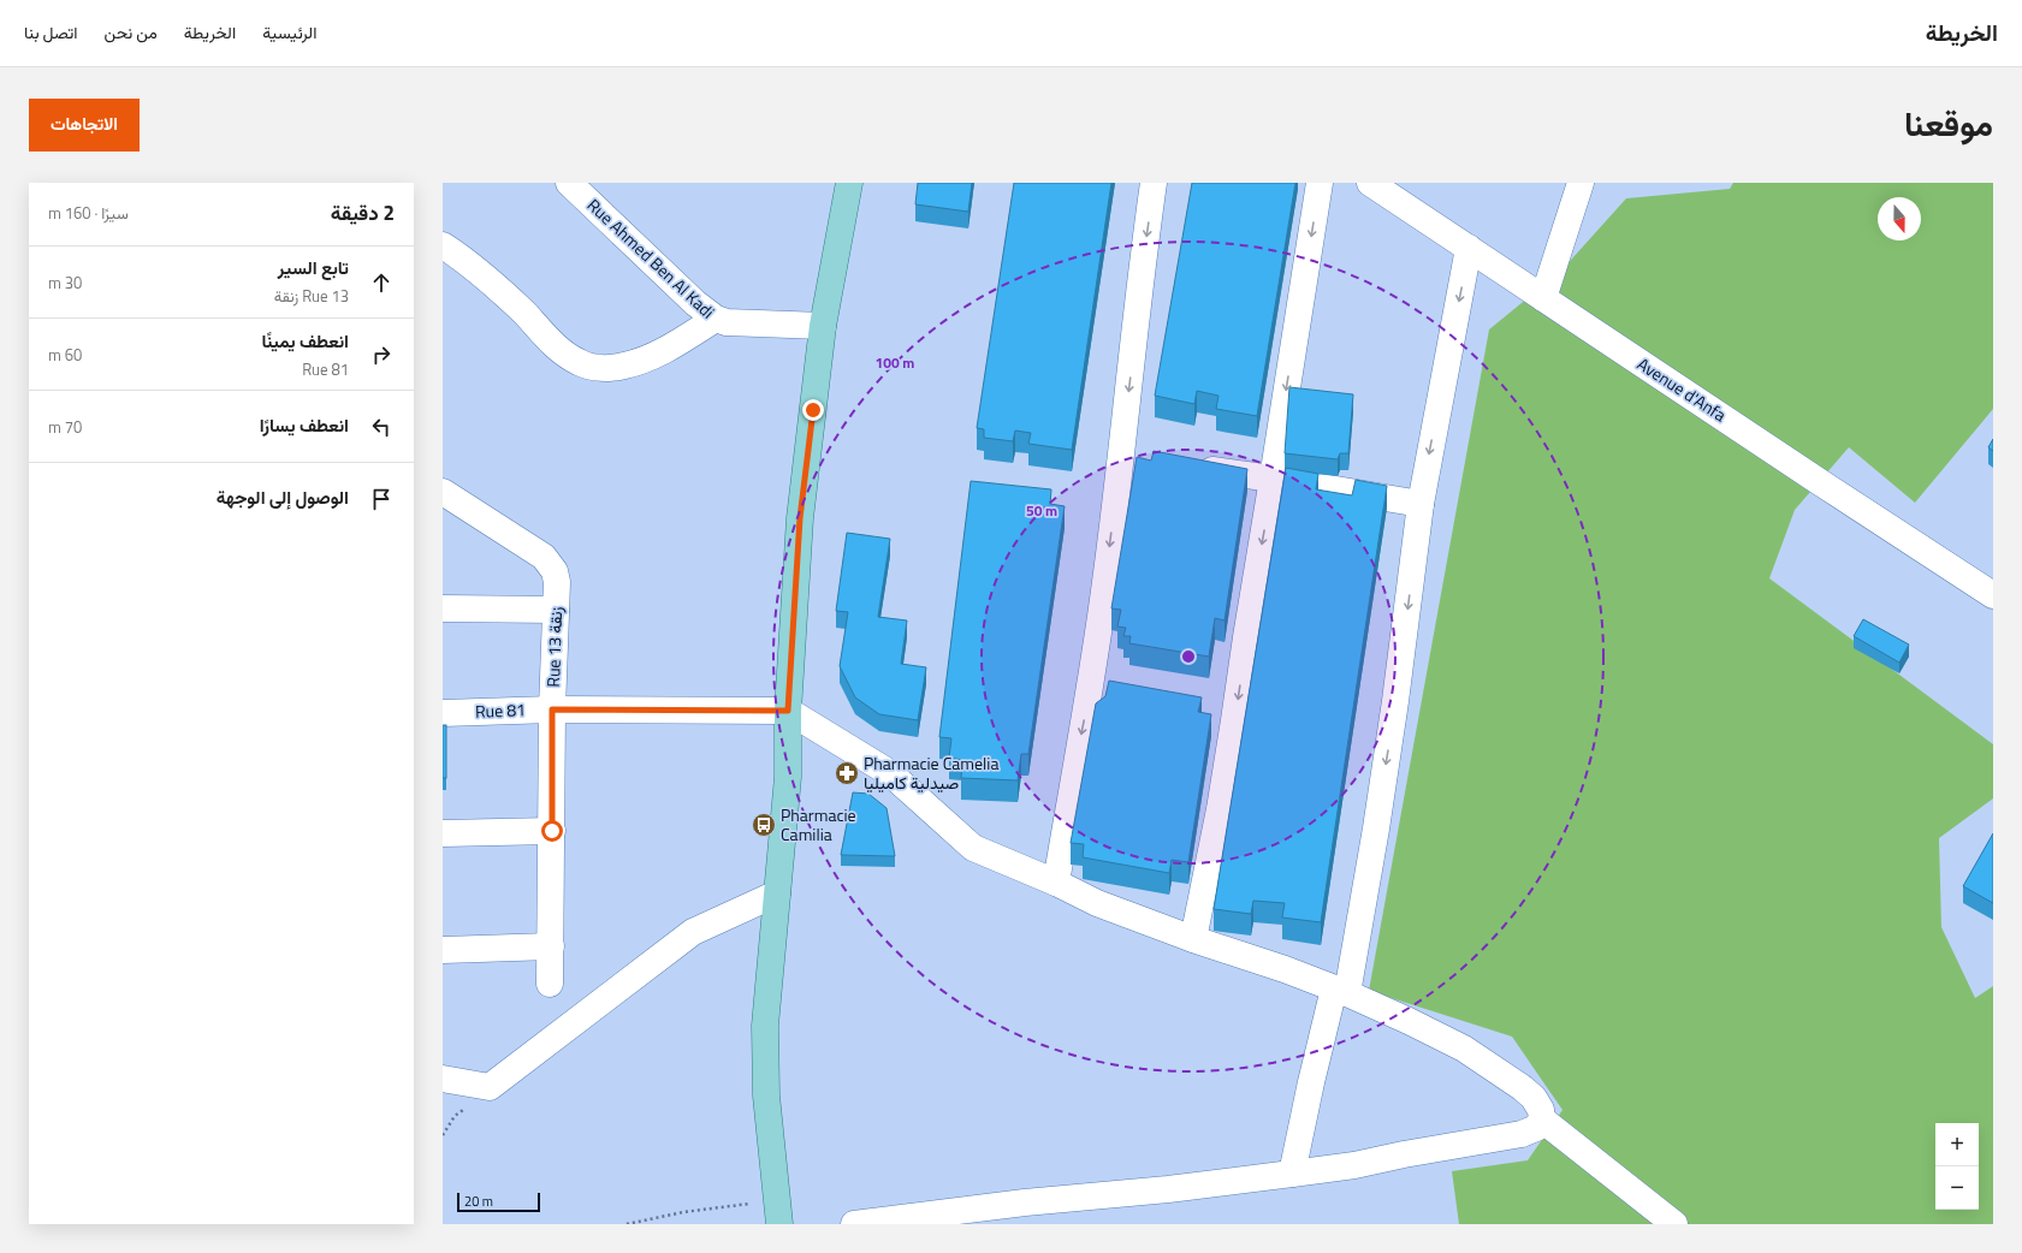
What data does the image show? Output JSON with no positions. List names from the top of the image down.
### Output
{
  "streets": {
    "street": [
      "Rue Ahmed Ben Al Kadi",
      "Avenue d'Anfa",
      "Rue 13 زنقة",
      "Rue 81"
    ]
  },
  "crossings": [
    ["Rue 13 زنقة", "Rue 81"]
  ],
  "places": {
    "pharmacy": ["Pharmacie Camelia صيدلية كاميليا"],
    "bus stop": ["Pharmacie Camilia"]
  },
  "scale_bar": "20 m",
  "north": "bottom",
  "page": {
    "header": "الخريطة",
    "nav": [
      "الرئيسية",
      "الخريطة",
      "من نحن",
      "اتصل بنا"
    ],
    "title": "موقعنا",
    "buttons": "الاتجاهات",
    "heading": ["2 دقيقة", "سيرًا · 160 m"],
    "list": [
      ["تابع السير", "Rue 13 زنقة", "30 m"],
      ["انعطف يمينًا", "Rue 81", "60 m"],
      ["انعطف يسارًا", "70 m"],
      "الوصول إلى الوجهة"
    ],
    "map_buttons": ["+", "−"],
    "scale": "20 m"
  },
  "rings": ["100 m", "50 m"]
}
